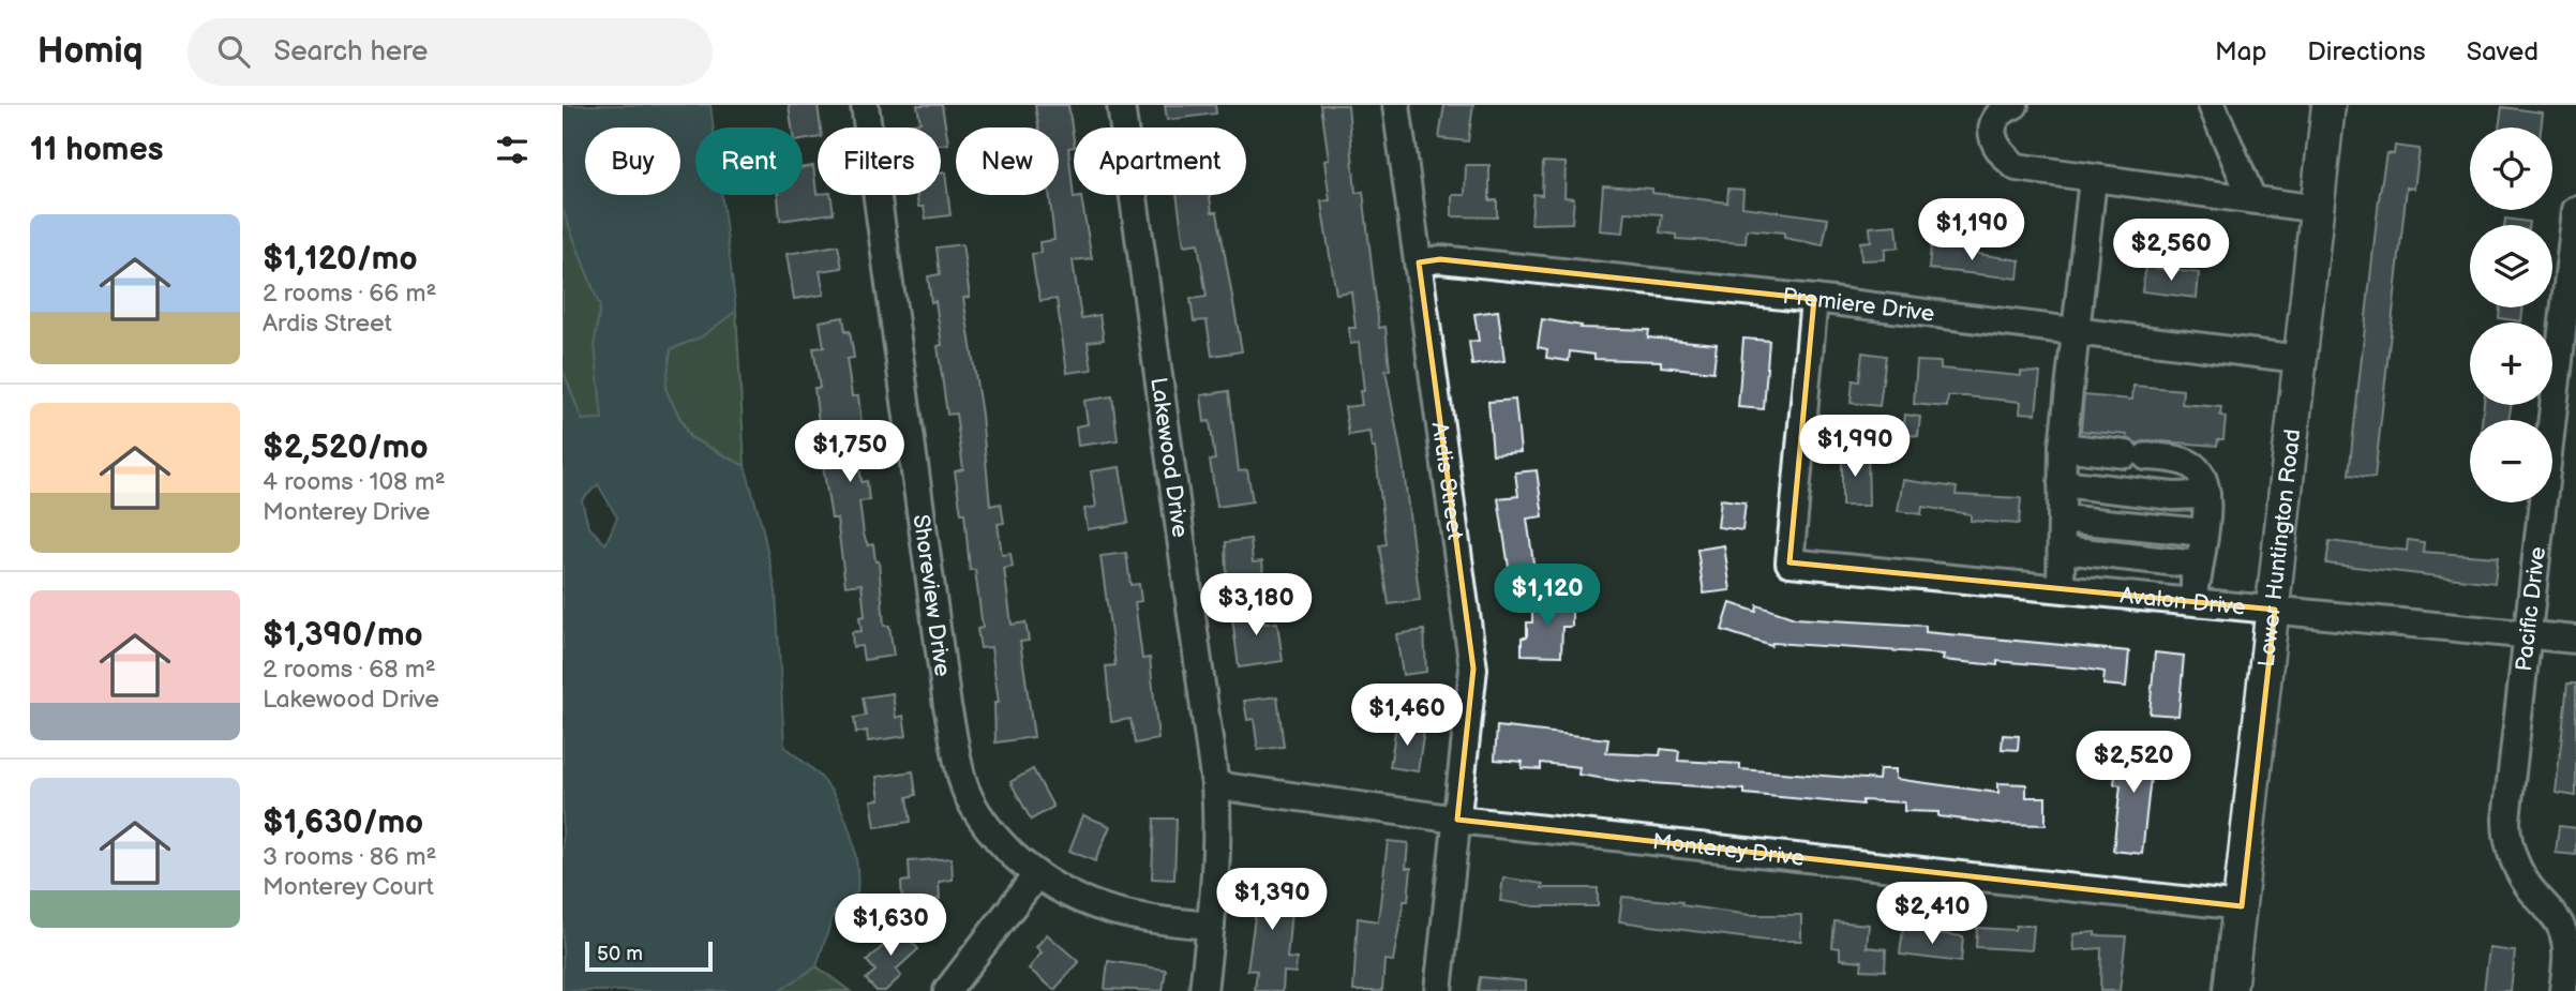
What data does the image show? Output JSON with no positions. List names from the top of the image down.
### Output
{
  "streets": {
    "main road": ["Lower Huntington Road"],
    "street": [
      "Premiere Drive",
      "Lakewood Drive",
      "Ardis Street",
      "Shoreview Drive",
      "Avalon Drive",
      "Pacific Drive",
      "Monterey Drive"
    ]
  },
  "crossings": [
    ["Premiere Drive", "Ardis Street"],
    ["Premiere Drive", "Lower Huntington Road"],
    ["Premiere Drive", "Avalon Drive"],
    ["Lakewood Drive", "Shoreview Drive"],
    ["Lakewood Drive", "Monterey Drive"],
    ["Ardis Street", "Monterey Drive"],
    ["Lower Huntington Road", "Avalon Drive"],
    ["Lower Huntington Road", "Monterey Drive"],
    ["Avalon Drive", "Pacific Drive"]
  ],
  "scale_bar": "50 m",
  "page": {
    "header": "Homiq",
    "search": "Search here",
    "nav": ["Map", "Directions", "Saved"],
    "heading": "11 homes",
    "map_buttons": ["+", "−"],
    "chip": [
      "Buy",
      "Rent",
      "Filters",
      "New",
      "Apartment"
    ],
    "list": [
      {
        "name": "$1,120/mo",
        "note": "2 rooms · 66 m² · Ardis Street"
      },
      {
        "name": "$2,520/mo",
        "note": "4 rooms · 108 m² · Monterey Drive"
      },
      {
        "name": "$1,390/mo",
        "note": "2 rooms · 68 m² · Lakewood Drive"
      },
      {
        "name": "$1,630/mo",
        "note": "3 rooms · 86 m² · Monterey Court"
      }
    ],
    "price": [
      "$1,190",
      "$2,560",
      "$1,990",
      "$1,750",
      "$1,120",
      "$3,180",
      "$1,460",
      "$2,520",
      "$1,390",
      "$2,410",
      "$1,630"
    ],
    "scale": "50 m"
  }
}
